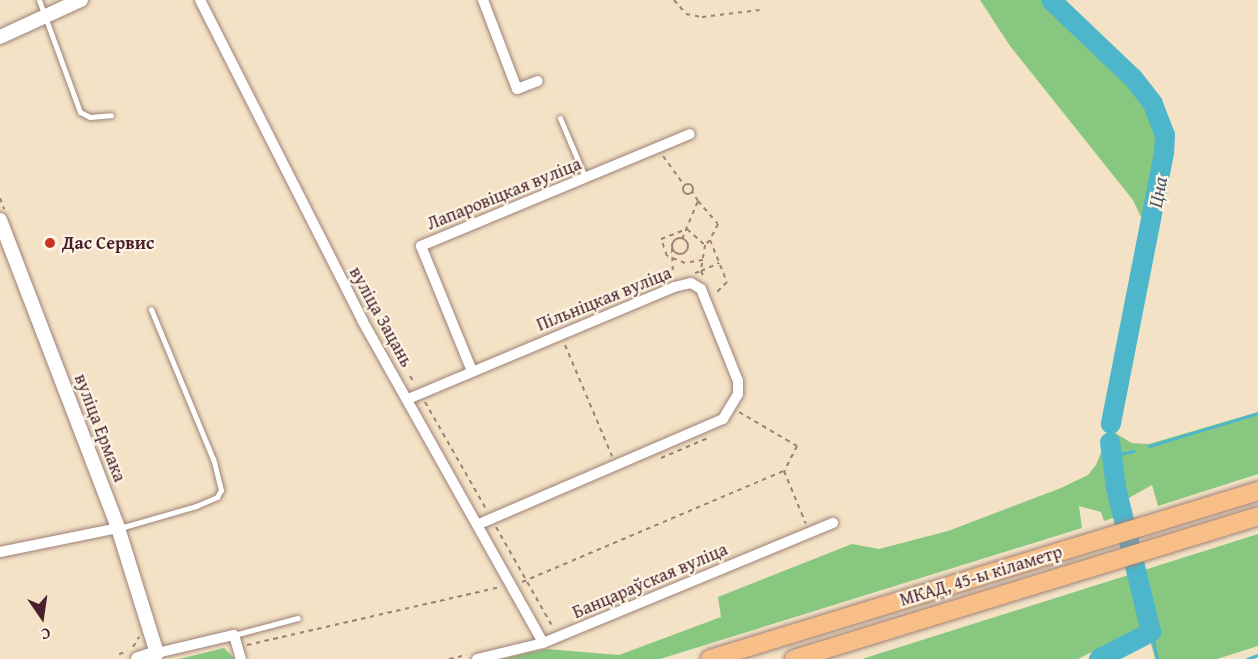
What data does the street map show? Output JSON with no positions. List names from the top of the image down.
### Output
{
  "streets": {
    "highway": ["МКАД, 45-ы кіламетр"],
    "street": [
      "Лапаровіцкая вуліца",
      "Пільніцкая вуліца",
      "вуліца Зацань",
      "вуліца Ермака",
      "Банцараўская вуліца"
    ]
  },
  "crossings": [
    ["Лапаровіцкая вуліца", "Пільніцкая вуліца"],
    ["Пільніцкая вуліца", "вуліца Зацань"],
    ["вуліца Зацань", "Банцараўская вуліца"]
  ],
  "water": ["Цна"],
  "places": ["Дас Сервис"],
  "north": "bottom"
}
